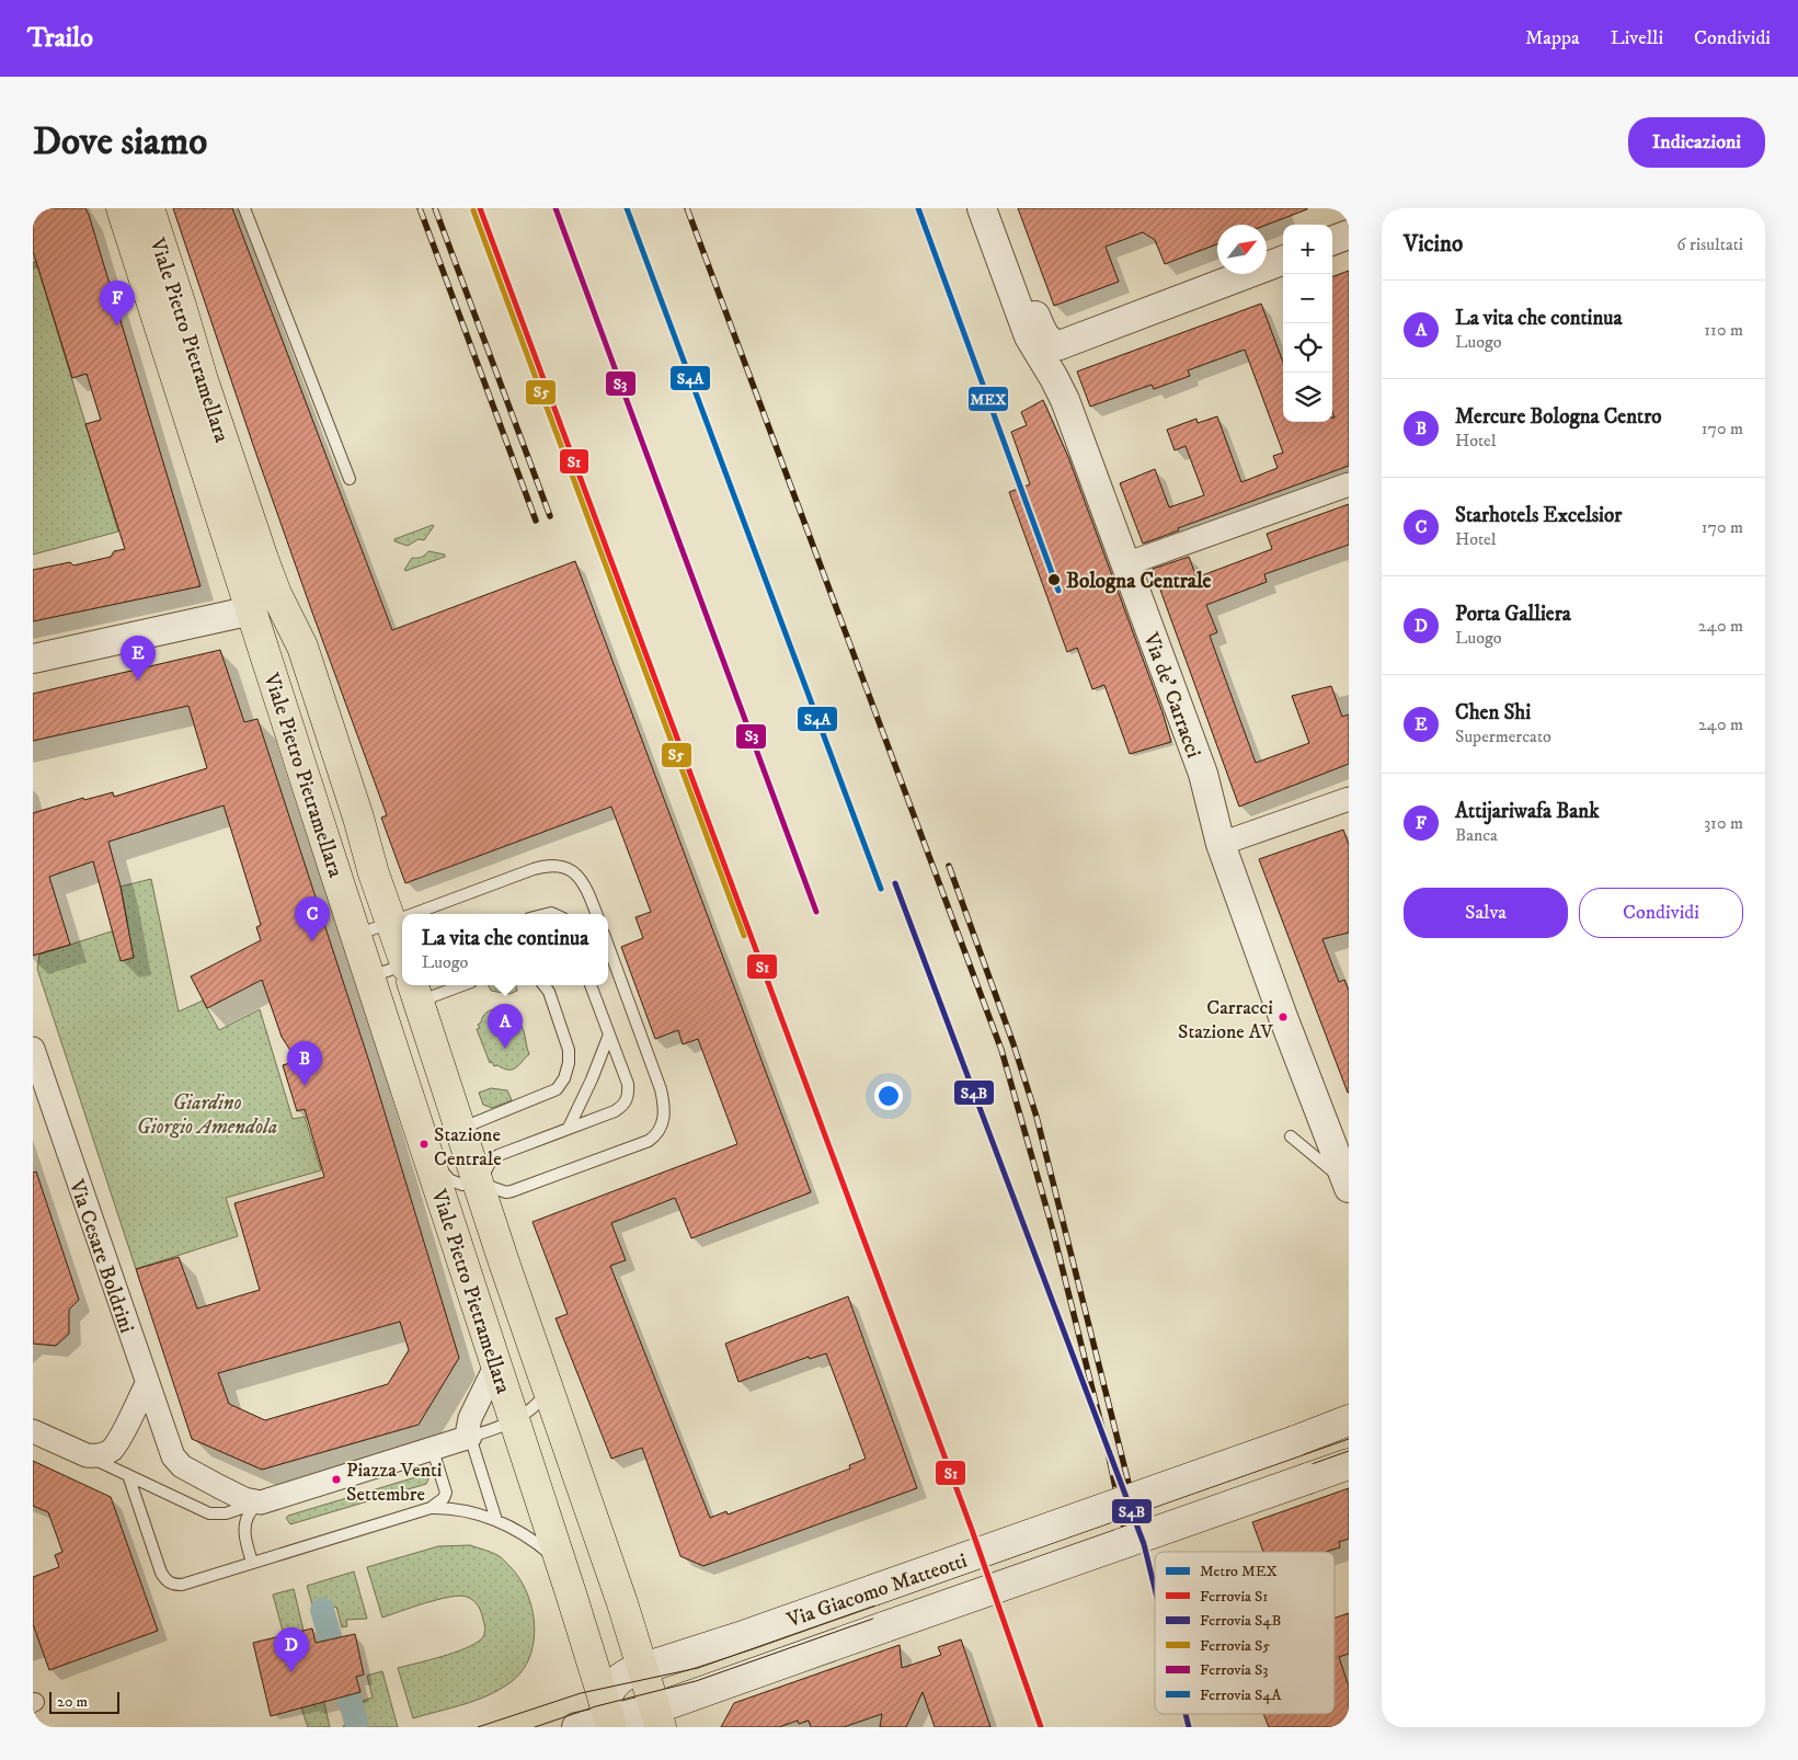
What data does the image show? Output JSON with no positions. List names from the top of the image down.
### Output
{
  "streets": {
    "main road": ["Viale Pietro Pietramellara", "Via Giacomo Matteotti"],
    "street": ["Via de' Carracci", "Via Cesare Boldrini"]
  },
  "crossings": [
    ["Viale Pietro Pietramellara", "Via Giacomo Matteotti"]
  ],
  "parks": ["Giardino Giorgio Amendola"],
  "places": [
    "Bologna Centrale",
    "Carracci Stazione AV",
    "Stazione Centrale",
    "Piazza Venti Settembre"
  ],
  "lines": [
    "metro line MEX",
    "rail line S1",
    "rail line S3",
    "rail line S4A",
    "rail line S5",
    "rail line S4B"
  ],
  "legend": [
    "Metro MEX",
    "Ferrovia S1",
    "Ferrovia S4B",
    "Ferrovia S5",
    "Ferrovia S3",
    "Ferrovia S4A"
  ],
  "scale_bar": "20 m",
  "north": "top right",
  "page": {
    "header": "Trailo",
    "nav": ["Mappa", "Livelli", "Condividi"],
    "buttons": [
      "Indicazioni",
      ["Salva", "Condividi"]
    ],
    "title": "Dove siamo",
    "heading": ["Vicino", "6 risultati"],
    "map_buttons": ["+", "−"],
    "list": [
      {
        "mark": "A",
        "name": "La vita che continua",
        "note": "Luogo",
        "value": "110 m"
      },
      {
        "mark": "B",
        "name": "Mercure Bologna Centro",
        "note": "Hotel",
        "value": "170 m"
      },
      {
        "mark": "C",
        "name": "Starhotels Excelsior",
        "note": "Hotel",
        "value": "170 m"
      },
      {
        "mark": "D",
        "name": "Porta Galliera",
        "note": "Luogo",
        "value": "240 m"
      },
      {
        "mark": "E",
        "name": "Chen Shi",
        "note": "Supermercato",
        "value": "240 m"
      },
      {
        "mark": "F",
        "name": "Attijariwafa Bank",
        "note": "Banca",
        "value": "310 m"
      }
    ],
    "pins": [
      "F",
      "E",
      "C",
      "A",
      "B",
      "D"
    ],
    "popup": ["La vita che continua", "Luogo"],
    "scale": "20 m"
  }
}
